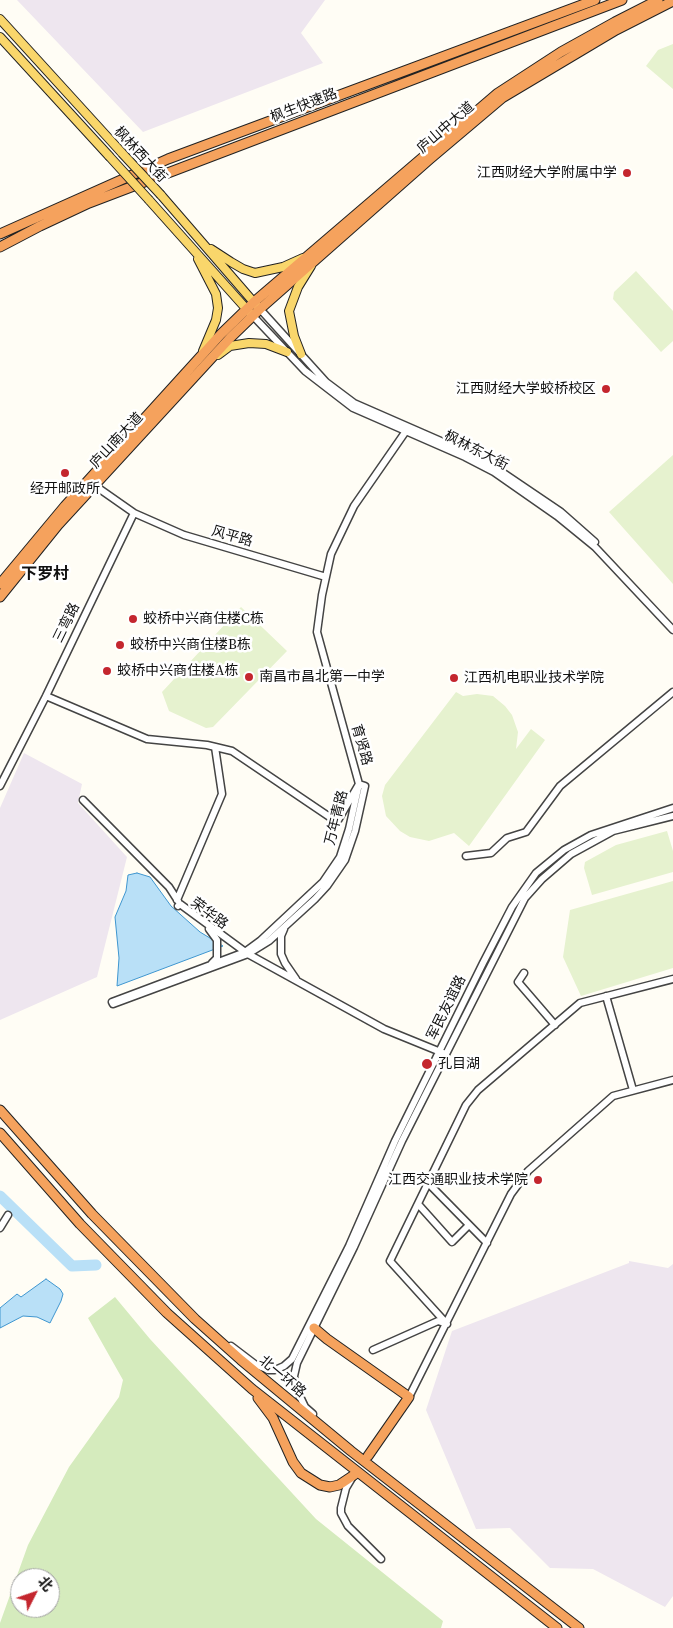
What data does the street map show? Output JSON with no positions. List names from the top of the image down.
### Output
{
  "streets": {
    "highway": [
      "枫生快速路",
      "庐山中大道",
      "庐山南大道",
      "北一环路"
    ],
    "main road": ["枫林西大街"],
    "street": [
      "枫林东大街",
      "风平路",
      "三弯路",
      "育贤路",
      "万年青路",
      "荣华路",
      "军民友谊路"
    ]
  },
  "crossings": [
    ["庐山中大道", "枫林西大街"],
    ["庐山中大道", "庐山南大道"],
    ["庐山中大道", "枫林东大街"],
    ["枫林西大街", "庐山南大道"],
    ["枫林西大街", "枫林东大街"],
    ["庐山南大道", "枫林东大街"],
    ["枫林东大街", "育贤路"],
    ["风平路", "三弯路"],
    ["风平路", "育贤路"],
    ["三弯路", "育贤路"],
    ["育贤路", "万年青路"],
    ["万年青路", "荣华路"],
    ["荣华路", "军民友谊路"]
  ],
  "districts": ["下罗村"],
  "places": [
    "江西财经大学附属中学",
    "江西财经大学蛟桥校区",
    "经开邮政所",
    "蛟桥中兴商住楼C栋",
    "蛟桥中兴商住楼B栋",
    "蛟桥中兴商住楼A栋",
    "南昌市昌北第一中学",
    "江西机电职业技术学院",
    "孔目湖",
    "江西交通职业技术学院"
  ],
  "north": "top right"
}
